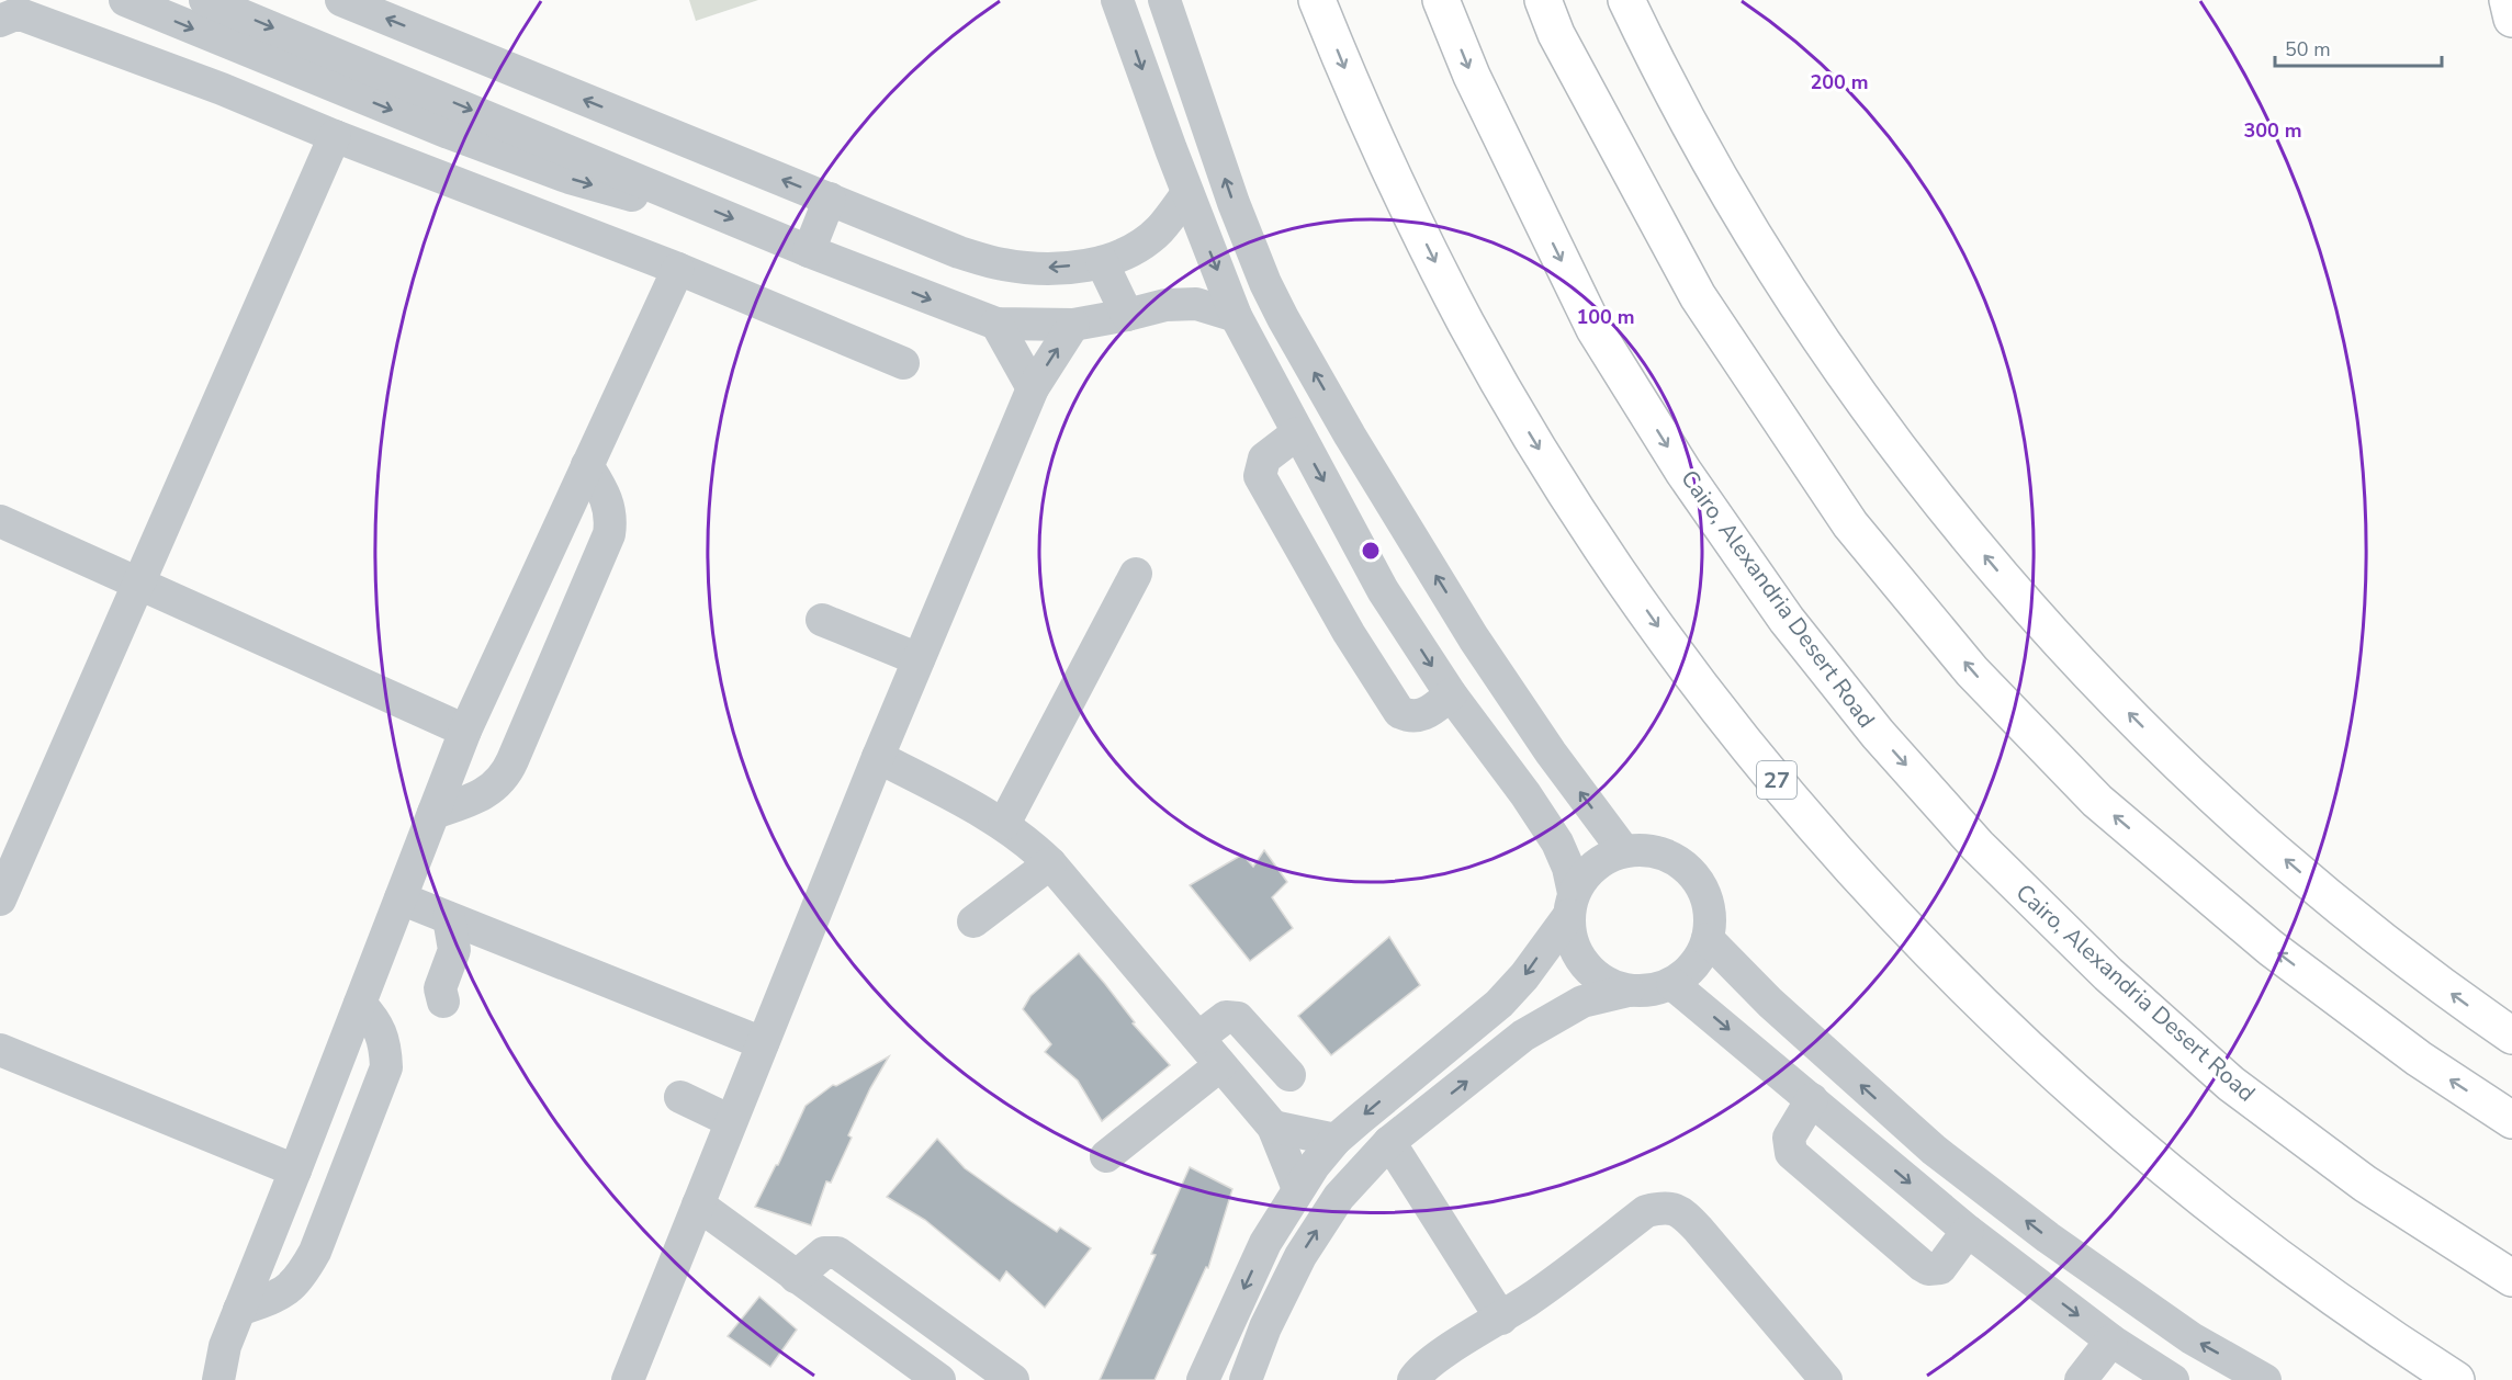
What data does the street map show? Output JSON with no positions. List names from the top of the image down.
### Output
{
  "streets": {
    "main road": ["Cairo, Alexandria Desert Road", "27"]
  },
  "scale_bar": "50 m",
  "rings": ["200 m", "300 m", "100 m"]
}
